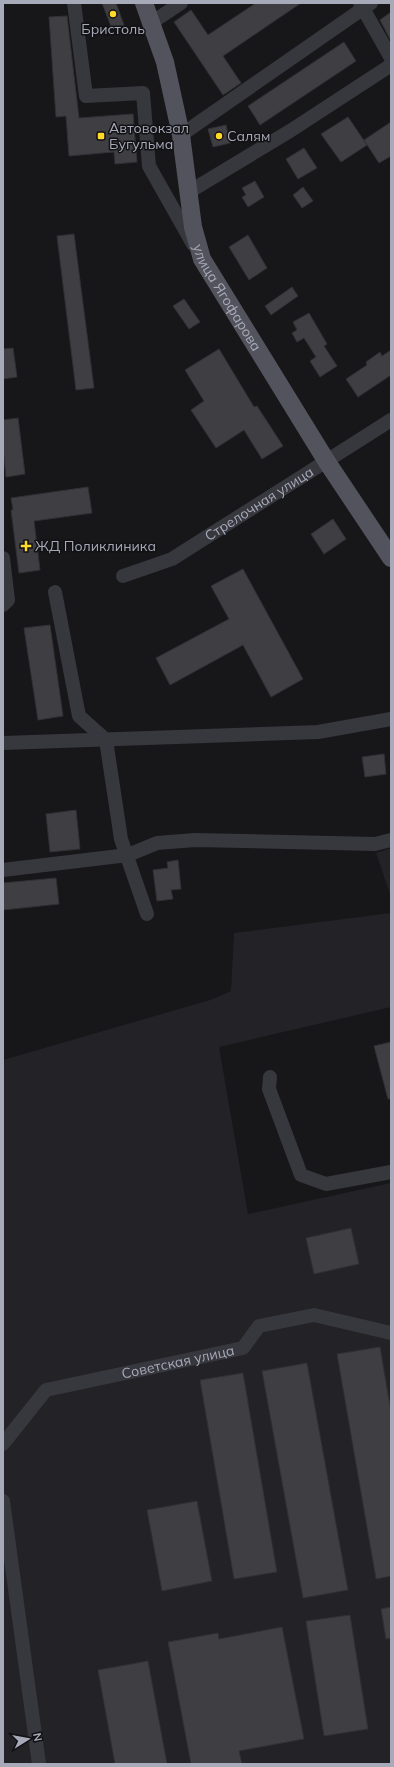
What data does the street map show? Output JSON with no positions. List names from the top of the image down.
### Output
{
  "streets": {
    "main road": ["улица Ягофарова"],
    "street": ["Стрелочная улица", "Советская улица"]
  },
  "crossings": [
    ["улица Ягофарова", "Стрелочная улица"]
  ],
  "places": {
    "other": ["Бристоль", "Салям"],
    "transit": ["Автовокзал Бугульма"],
    "health": ["ЖД Поликлиника"]
  },
  "north": "right"
}
